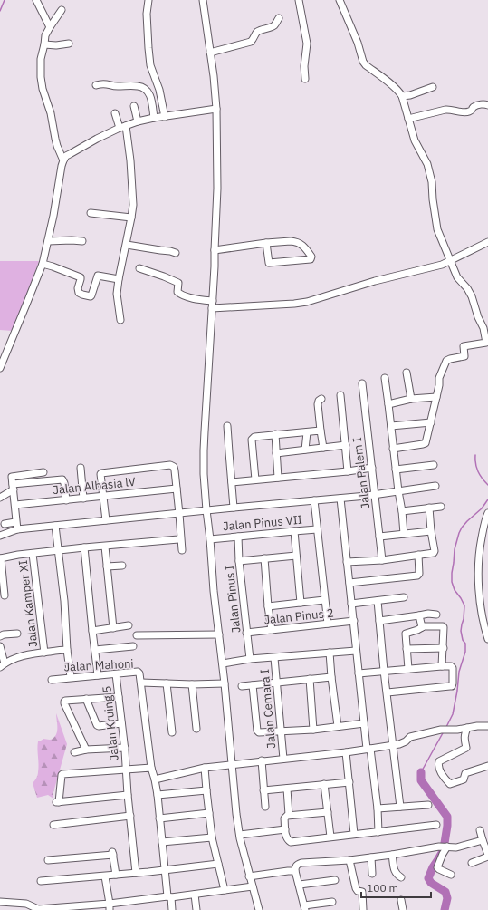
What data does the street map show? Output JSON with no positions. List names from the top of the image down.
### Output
{
  "streets": {
    "street": [
      "Jalan Palem I",
      "Jalan Albasia lV",
      "Jalan Pinus VII",
      "Jalan Pinus I",
      "Jalan Kamper XI",
      "Jalan Pinus 2",
      "Jalan Mahoni",
      "Jalan Cemara I",
      "Jalan Kruing 5"
    ]
  },
  "crossings": [
    ["Jalan Pinus VII", "Jalan Pinus I"],
    ["Jalan Pinus I", "Jalan Pinus 2"],
    ["Jalan Mahoni", "Jalan Kruing 5"]
  ],
  "scale_bar": "100 m"
}
